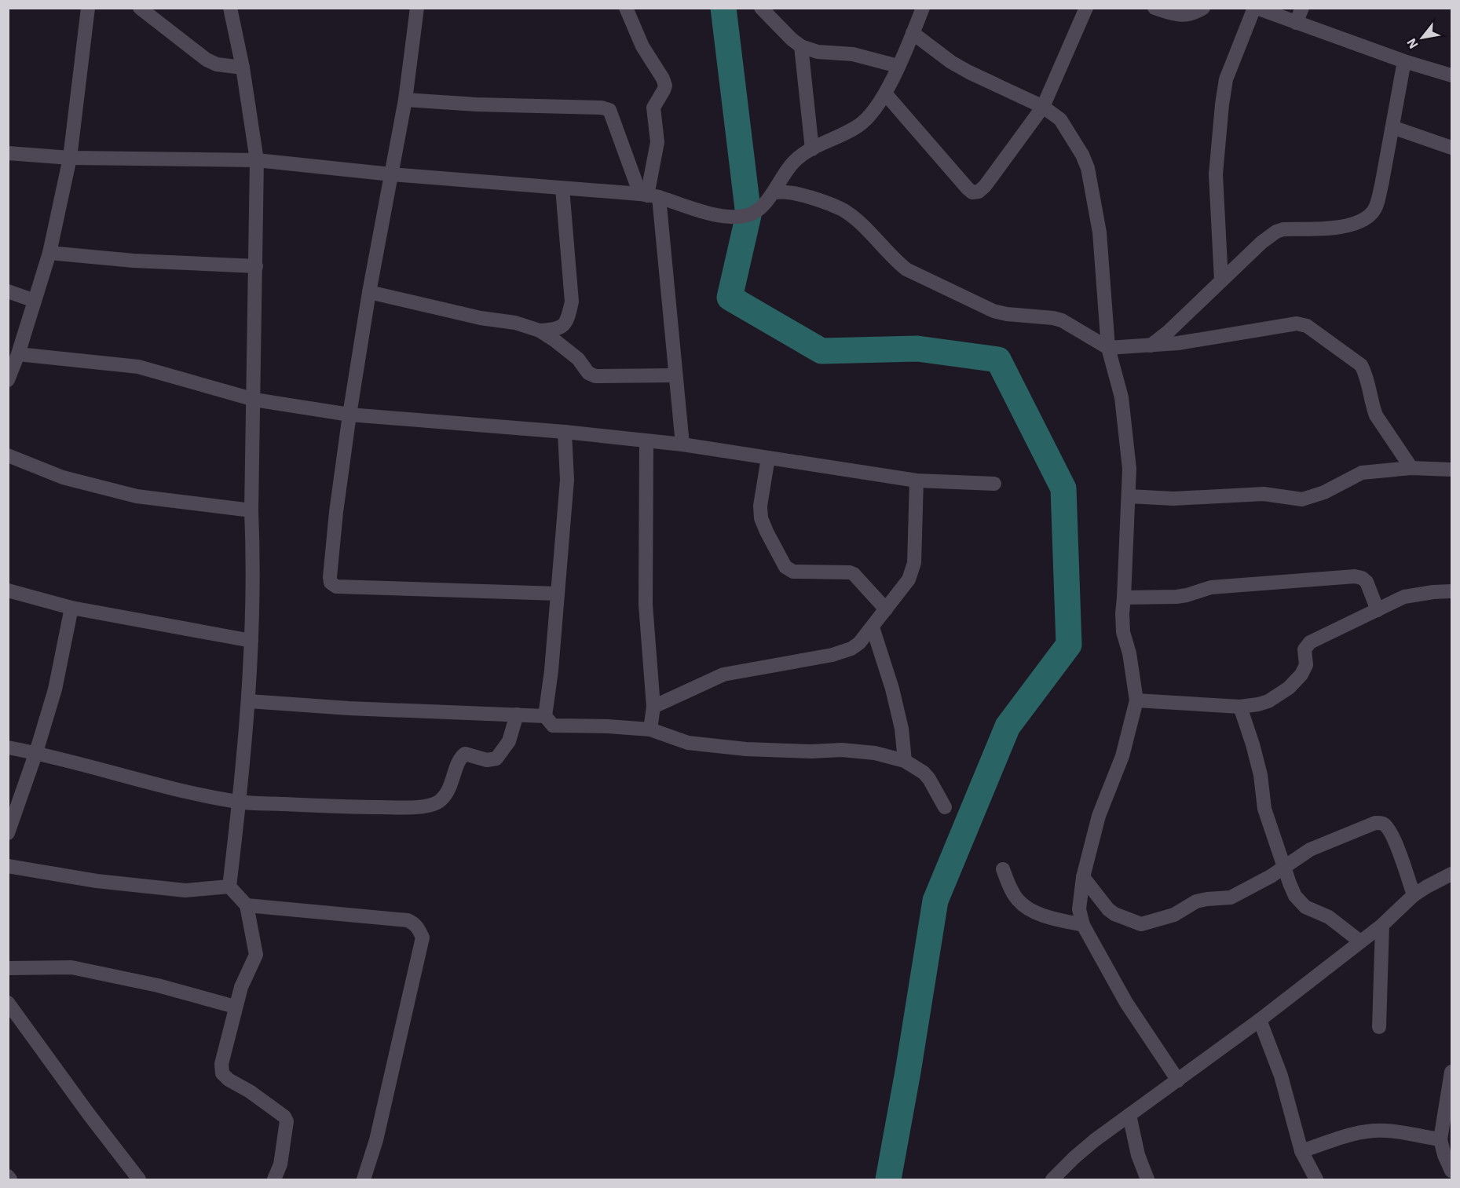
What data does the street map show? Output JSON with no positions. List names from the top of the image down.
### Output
{
  "north": "bottom left"
}
